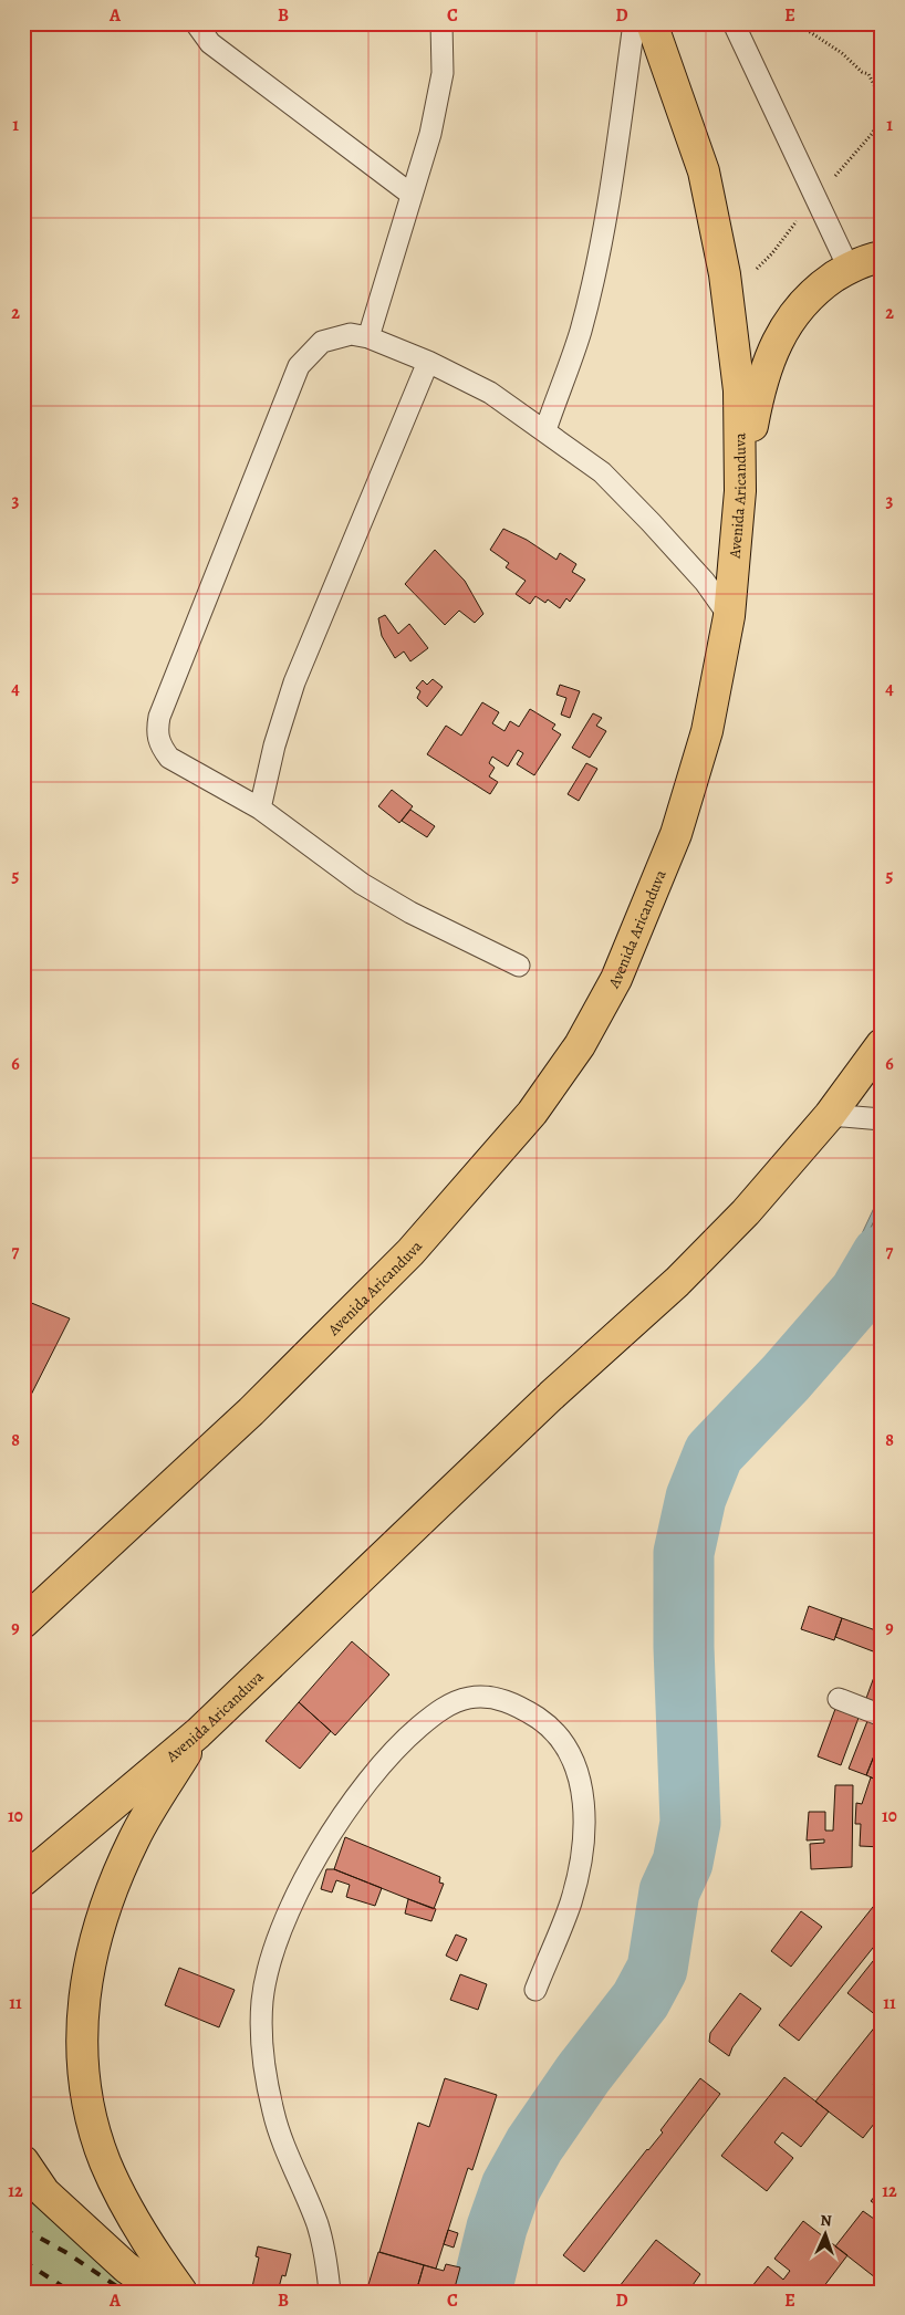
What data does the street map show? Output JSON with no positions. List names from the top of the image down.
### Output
{
  "streets": {
    "main road": ["Avenida Aricanduva"]
  },
  "north": "top",
  "grid": {
    "columns": [
      "A",
      "B",
      "C",
      "D",
      "E"
    ],
    "rows": [
      "1",
      "2",
      "3",
      "4",
      "5",
      "6",
      "7",
      "8",
      "9",
      "10",
      "11",
      "12"
    ]
  }
}
